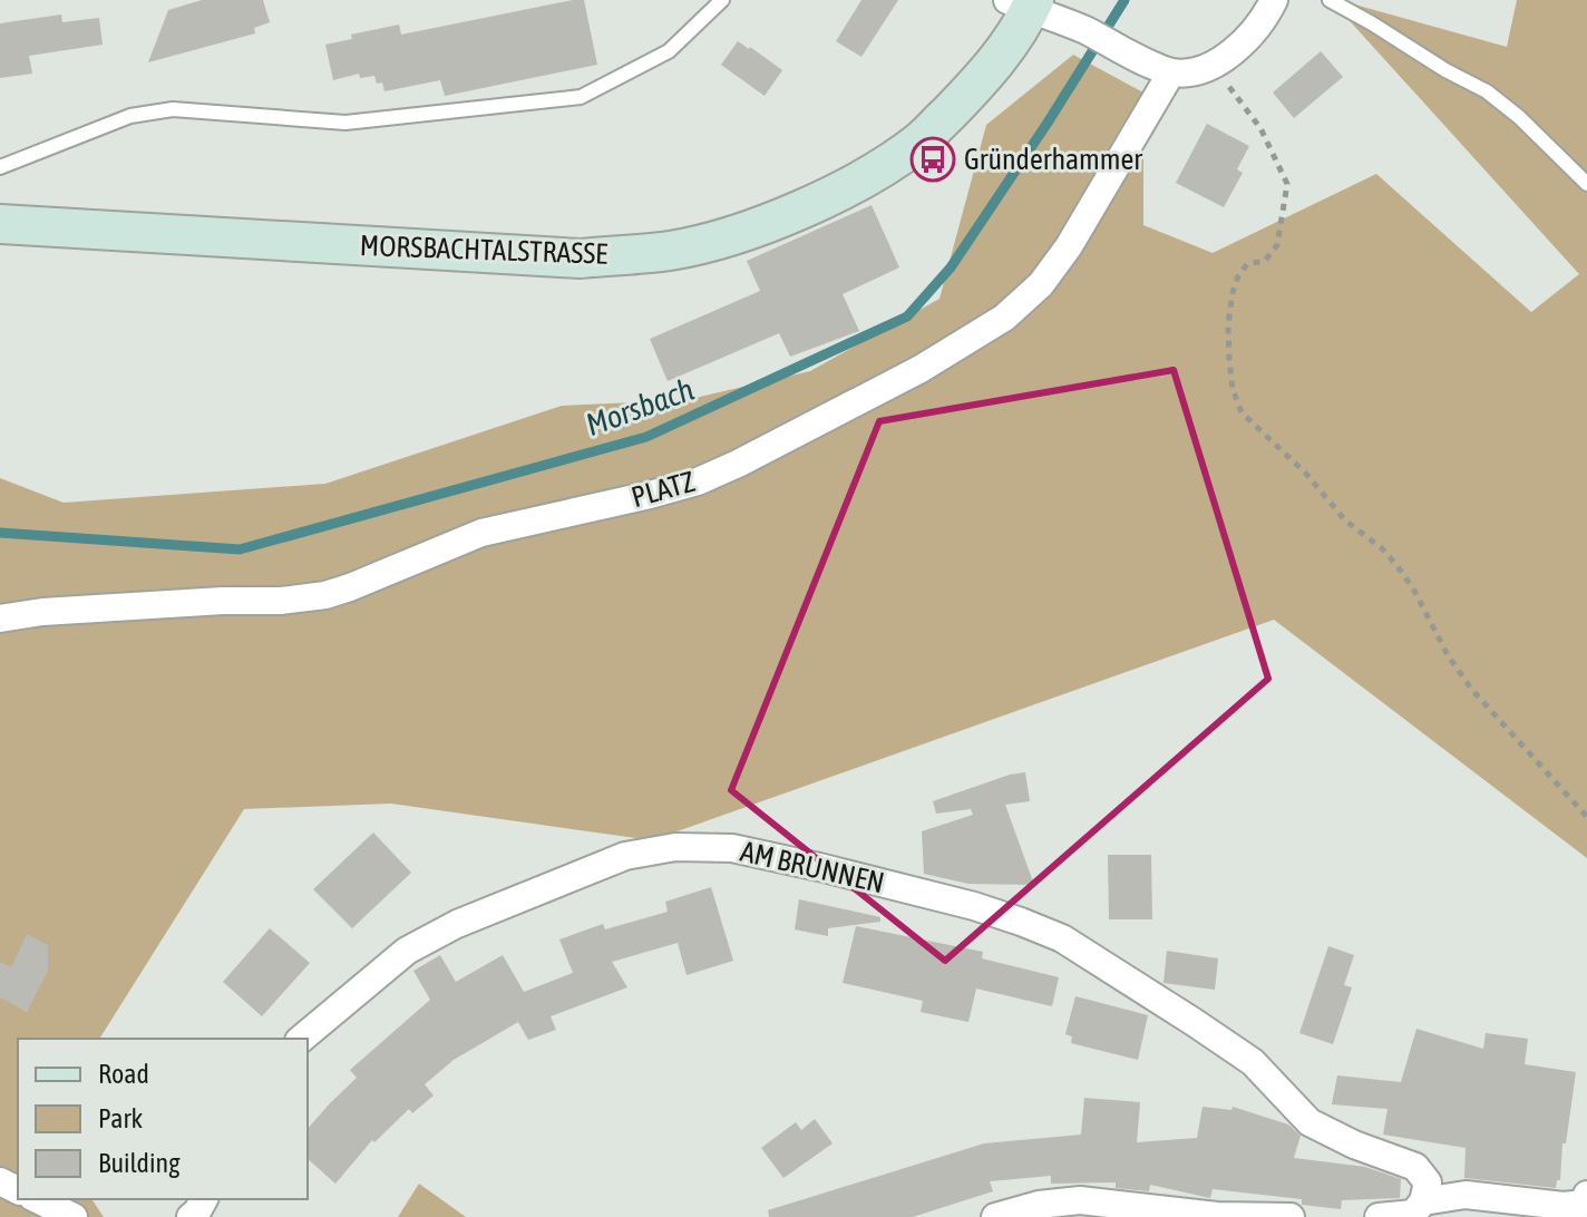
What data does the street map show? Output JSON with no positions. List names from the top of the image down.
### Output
{
  "streets": {
    "main road": ["MORSBACHTALSTRASSE"],
    "street": ["PLATZ", "AM BRUNNEN"]
  },
  "water": ["Morsbach"],
  "places": {
    "bus stop": ["Gründerhammer"]
  },
  "legend": ["Road", "Park", "Building"]
}
